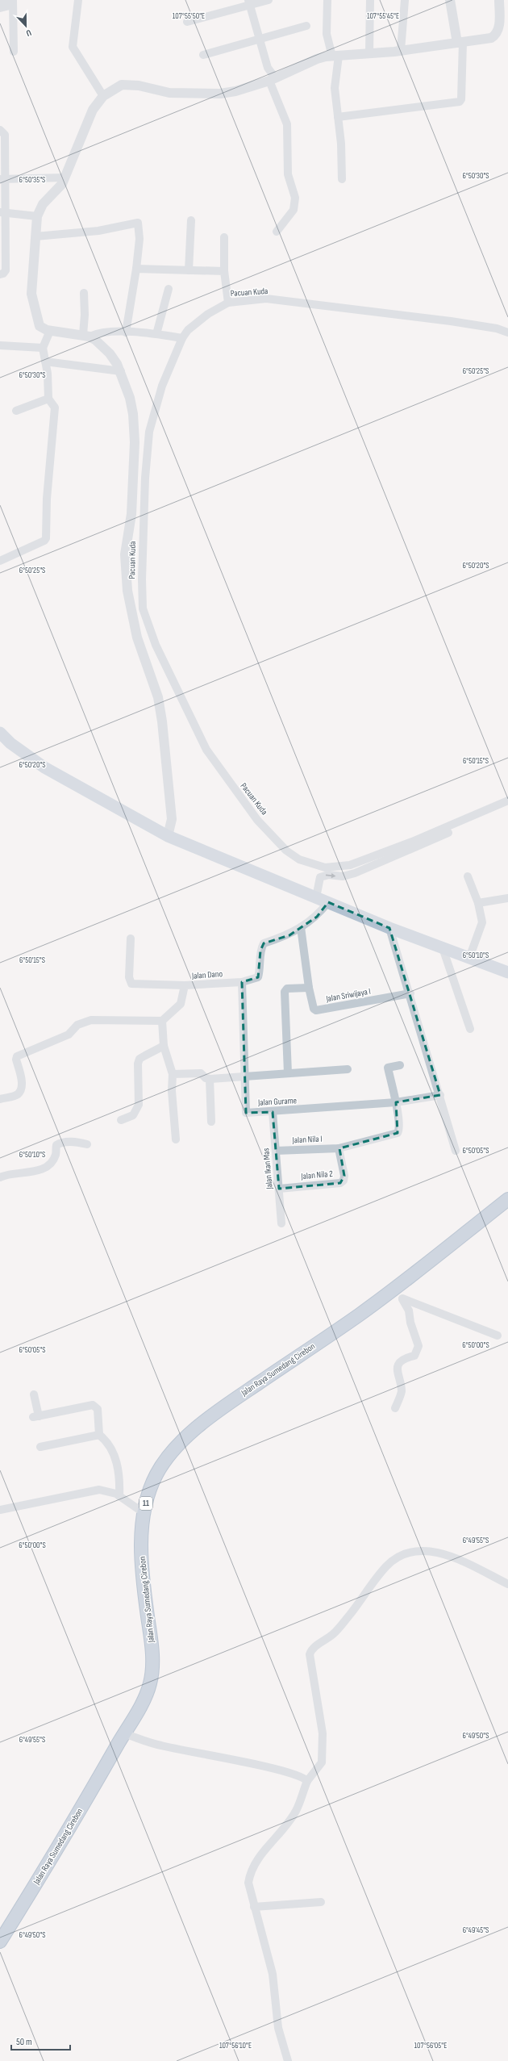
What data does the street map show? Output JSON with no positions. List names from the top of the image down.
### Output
{
  "streets": {
    "highway": ["Jalan Raya Sumedang Cirebon", "11"],
    "street": [
      "Pacuan Kuda",
      "Jalan Dano",
      "Jalan Sriwijaya I",
      "Jalan Gurame",
      "Jalan Nila I",
      "Jalan Ikan Mas",
      "Jalan Nila 2"
    ]
  },
  "crossings": [
    ["Jalan Dano", "Jalan Sriwijaya I"],
    ["Jalan Dano", "Jalan Gurame"],
    ["Jalan Gurame", "Jalan Nila I"],
    ["Jalan Gurame", "Jalan Ikan Mas"],
    ["Jalan Nila I", "Jalan Ikan Mas"],
    ["Jalan Nila I", "Jalan Nila 2"],
    ["Jalan Ikan Mas", "Jalan Nila 2"]
  ],
  "scale_bar": "50 m",
  "north": "bottom",
  "coordinates": [
    "107°55'50\"E",
    "107°55'45\"E",
    "6°50'30\"S",
    "6°50'35\"S",
    "6°50'25\"S",
    "6°50'20\"S",
    "6°50'15\"S",
    "6°50'10\"S",
    "6°50'05\"S",
    "6°50'00\"S",
    "6°49'55\"S",
    "6°49'50\"S",
    "6°49'45\"S",
    "107°56'10\"E",
    "107°56'05\"E"
  ]
}
